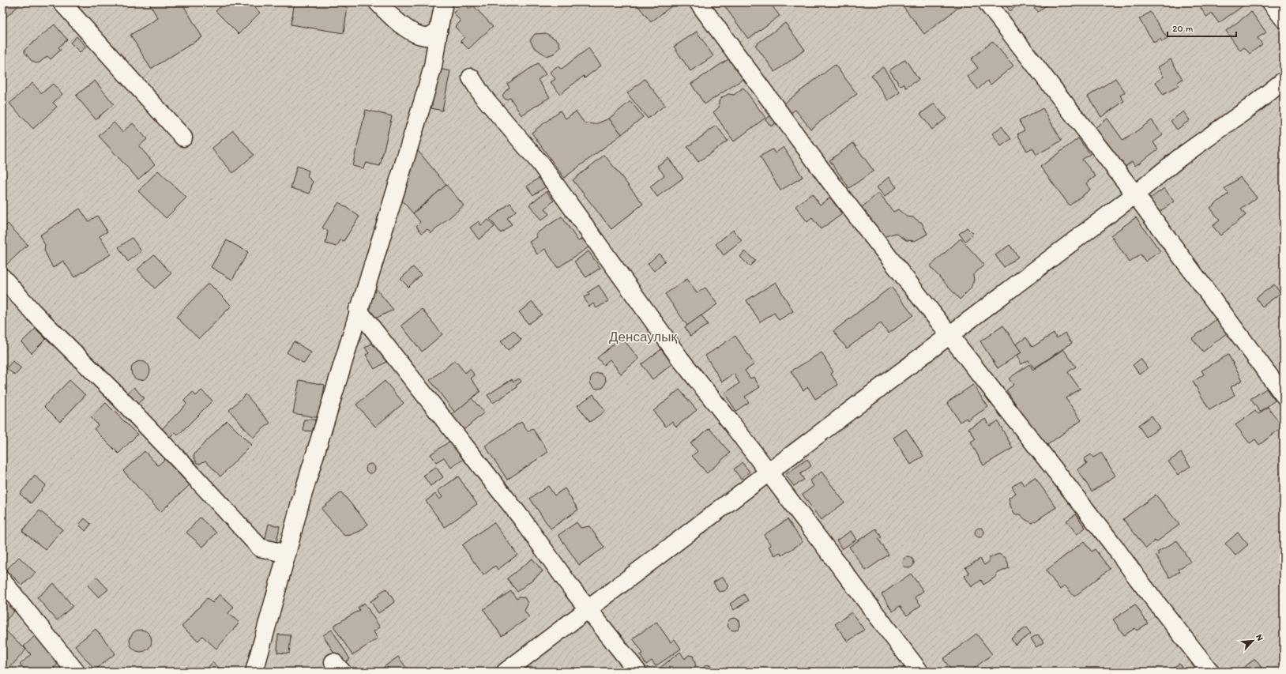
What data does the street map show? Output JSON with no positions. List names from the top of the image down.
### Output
{
  "parks": ["Денсаулық"],
  "scale_bar": "20 m",
  "north": "top right"
}
